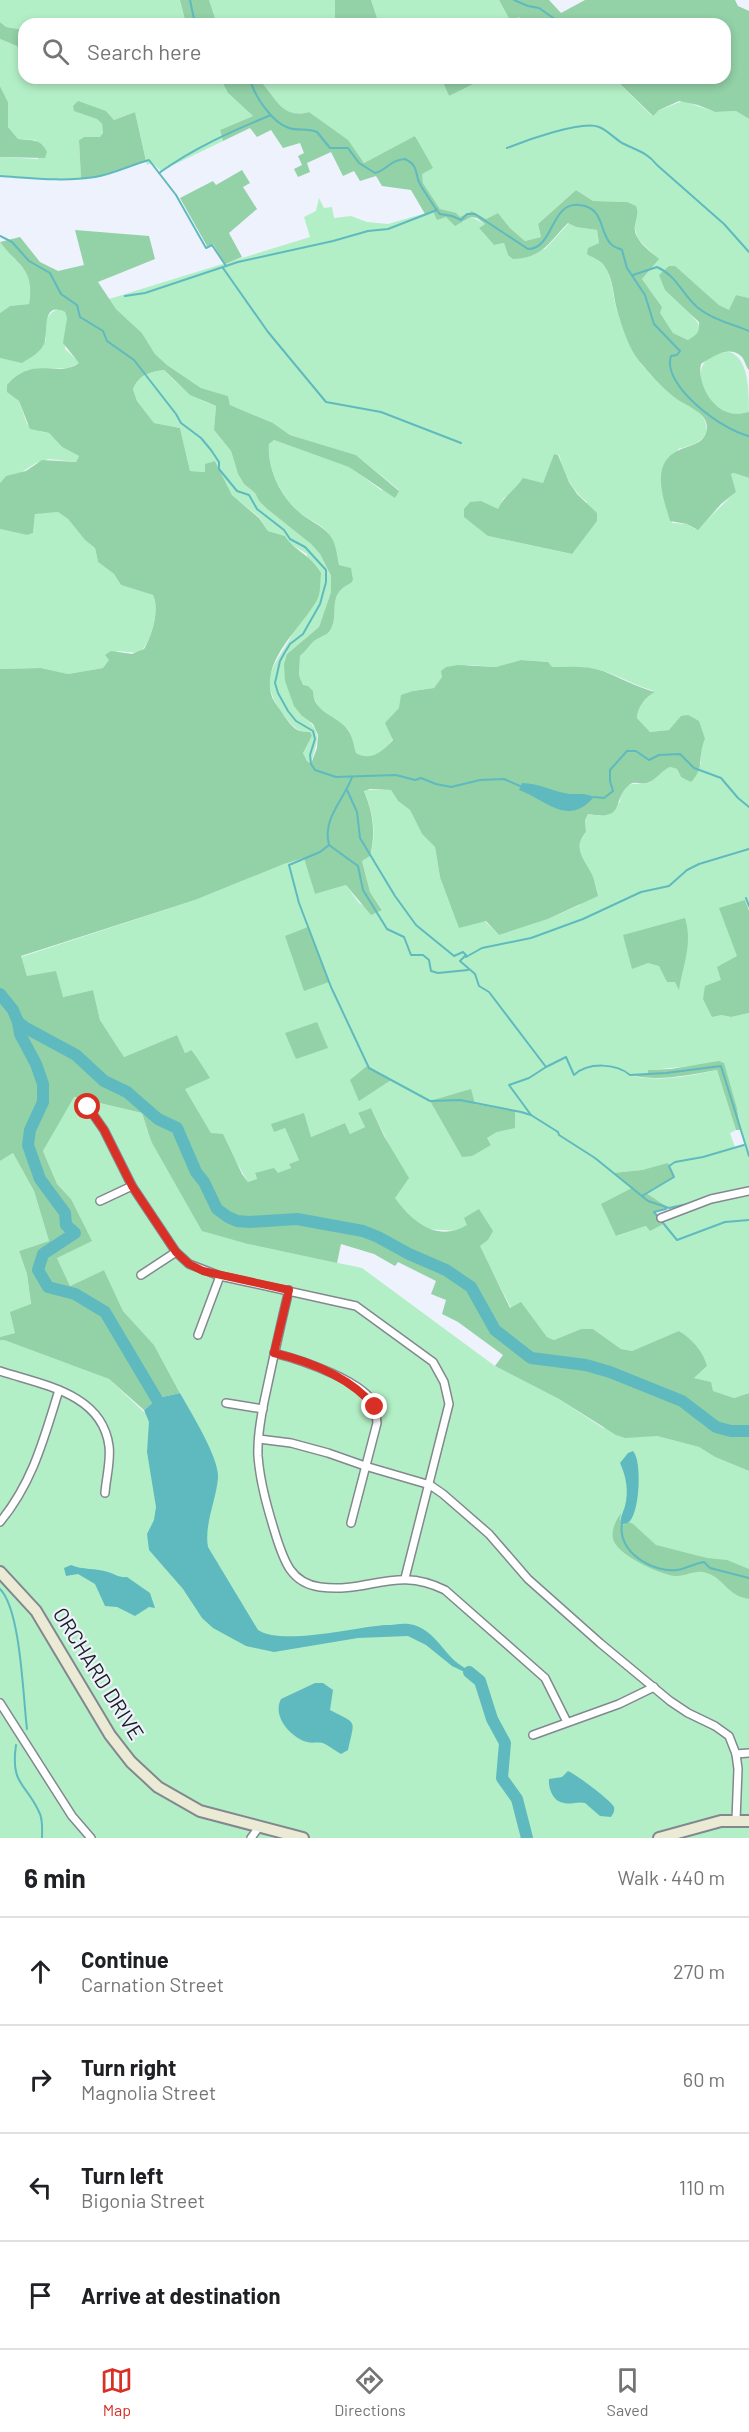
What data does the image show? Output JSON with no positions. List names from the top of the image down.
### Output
{
  "streets": {
    "street": ["ORCHARD DRIVE"]
  },
  "page": {
    "search": "Search here",
    "heading": ["6 min", "Walk · 440 m"],
    "list": [
      ["Continue", "Carnation Street", "270 m"],
      ["Turn right", "Magnolia Street", "60 m"],
      ["Turn left", "Bigonia Street", "110 m"],
      "Arrive at destination"
    ],
    "nav": ["Map", "Directions", "Saved"]
  }
}
